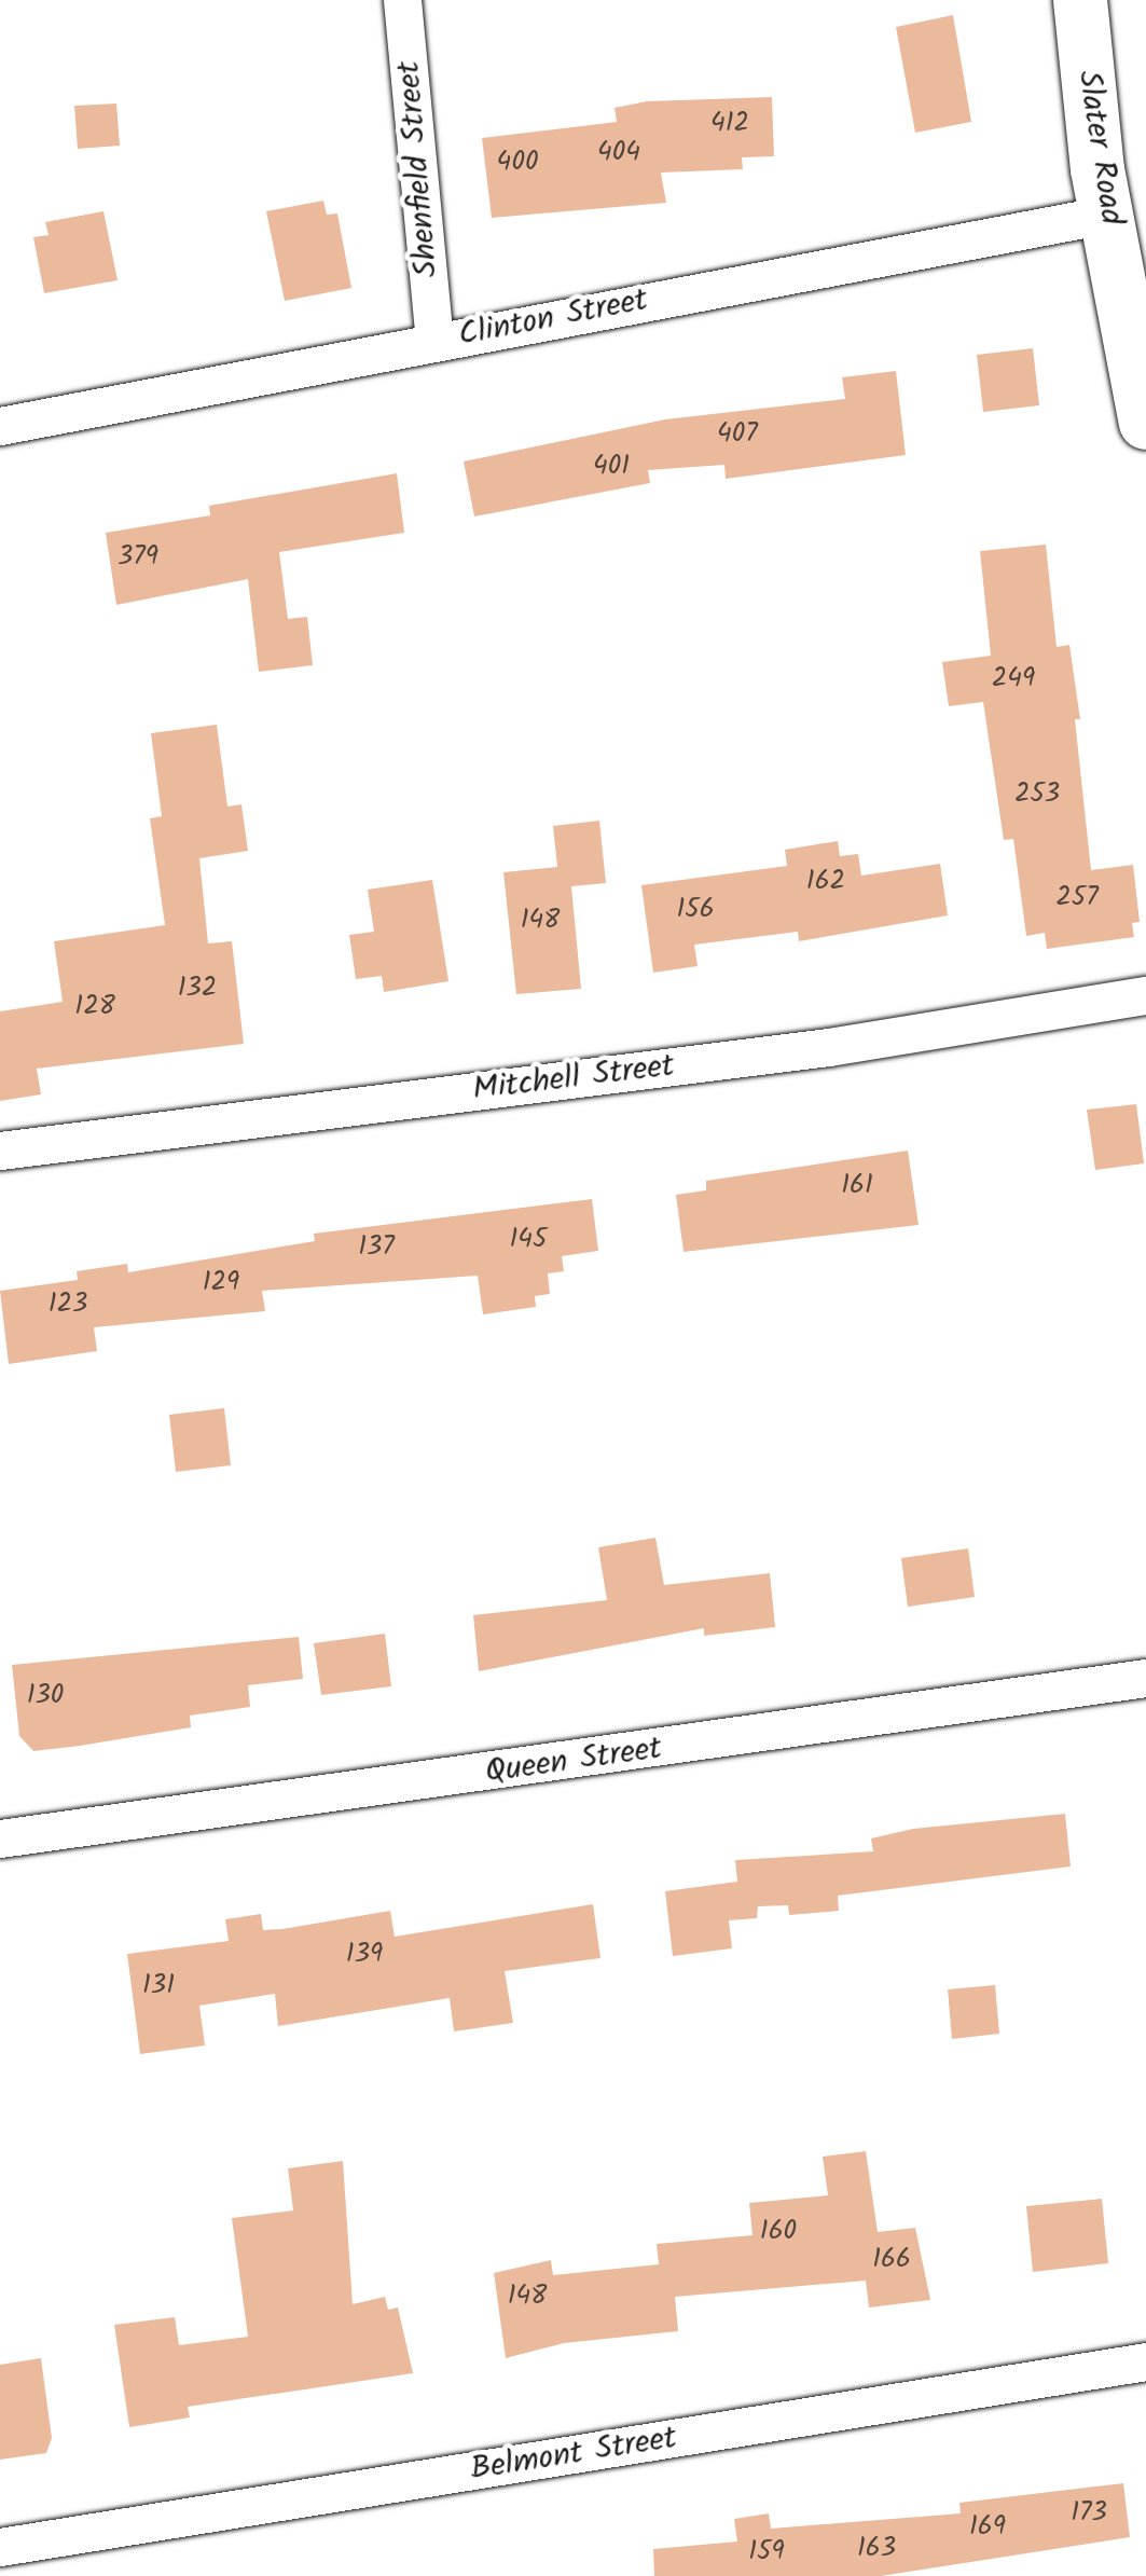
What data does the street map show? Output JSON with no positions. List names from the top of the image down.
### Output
{
  "streets": {
    "main road": ["Slater Road"],
    "street": [
      "Shenfield Street",
      "Clinton Street",
      "Mitchell Street",
      "Queen Street",
      "Belmont Street"
    ]
  },
  "crossings": [
    ["Slater Road", "Clinton Street"],
    ["Shenfield Street", "Clinton Street"]
  ],
  "house_numbers": [
    "412",
    "404",
    "400",
    "407",
    "401",
    "379",
    "249",
    "253",
    "162",
    "257",
    "156",
    "148",
    "132",
    "128",
    "161",
    "145",
    "137",
    "129",
    "123",
    "130",
    "139",
    "131",
    "160",
    "166",
    "148",
    "173",
    "169",
    "163",
    "159"
  ]
}
